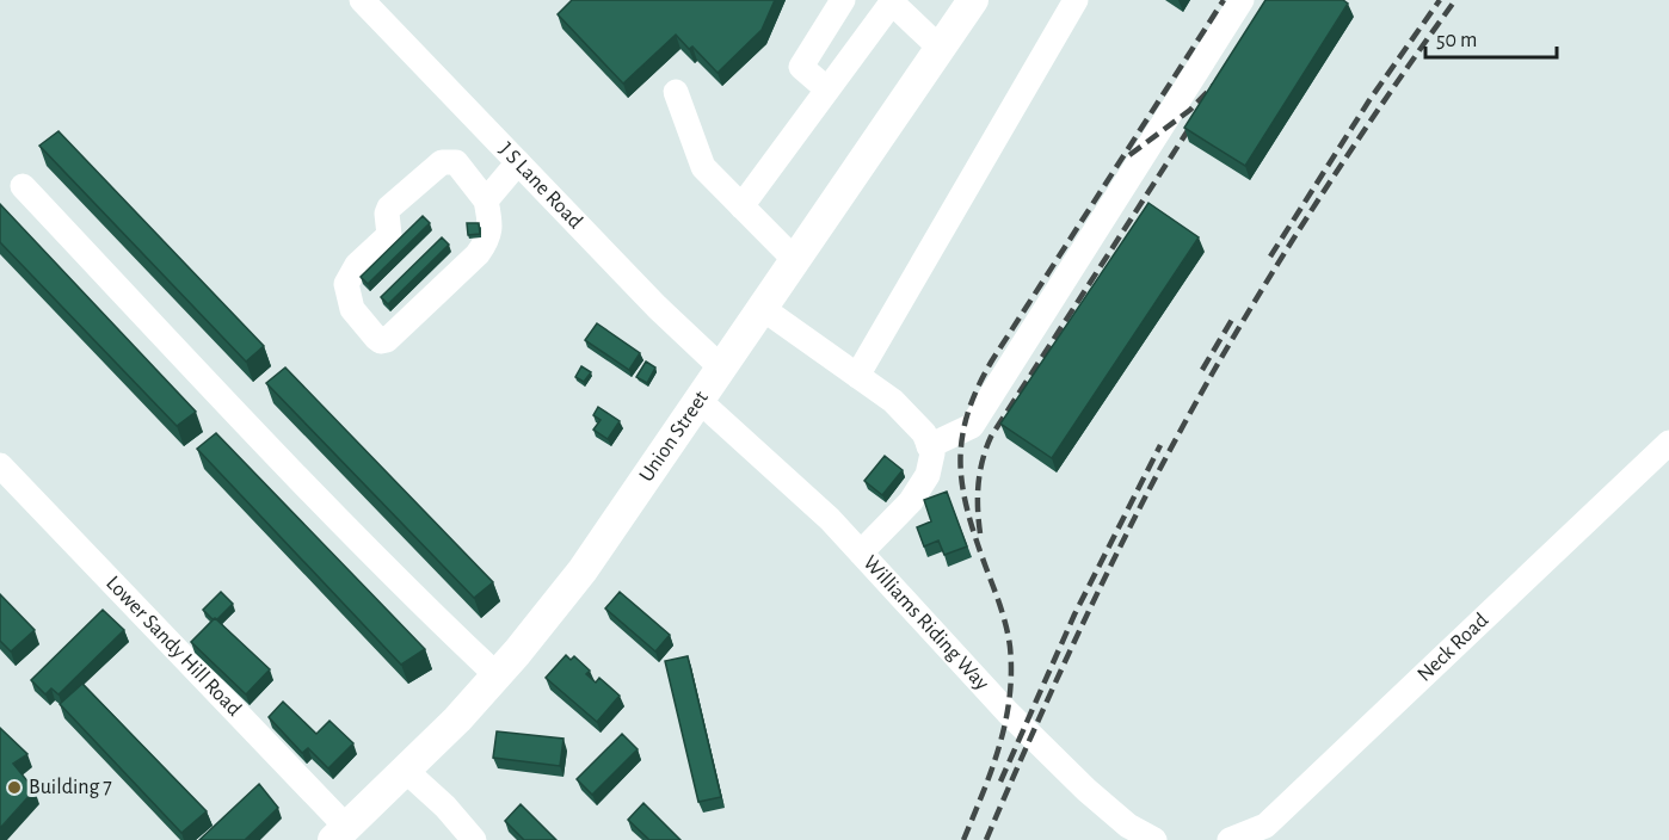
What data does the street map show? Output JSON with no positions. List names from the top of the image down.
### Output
{
  "streets": {
    "main road": ["Union Street"],
    "street": [
      "J S Lane Road",
      "Williams Riding Way",
      "Lower Sandy Hill Road",
      "Neck Road"
    ]
  },
  "crossings": [
    ["J S Lane Road", "Union Street"],
    ["Union Street", "Williams Riding Way"],
    ["Union Street", "Lower Sandy Hill Road"]
  ],
  "places": ["Building 7"],
  "scale_bar": "50 m"
}
